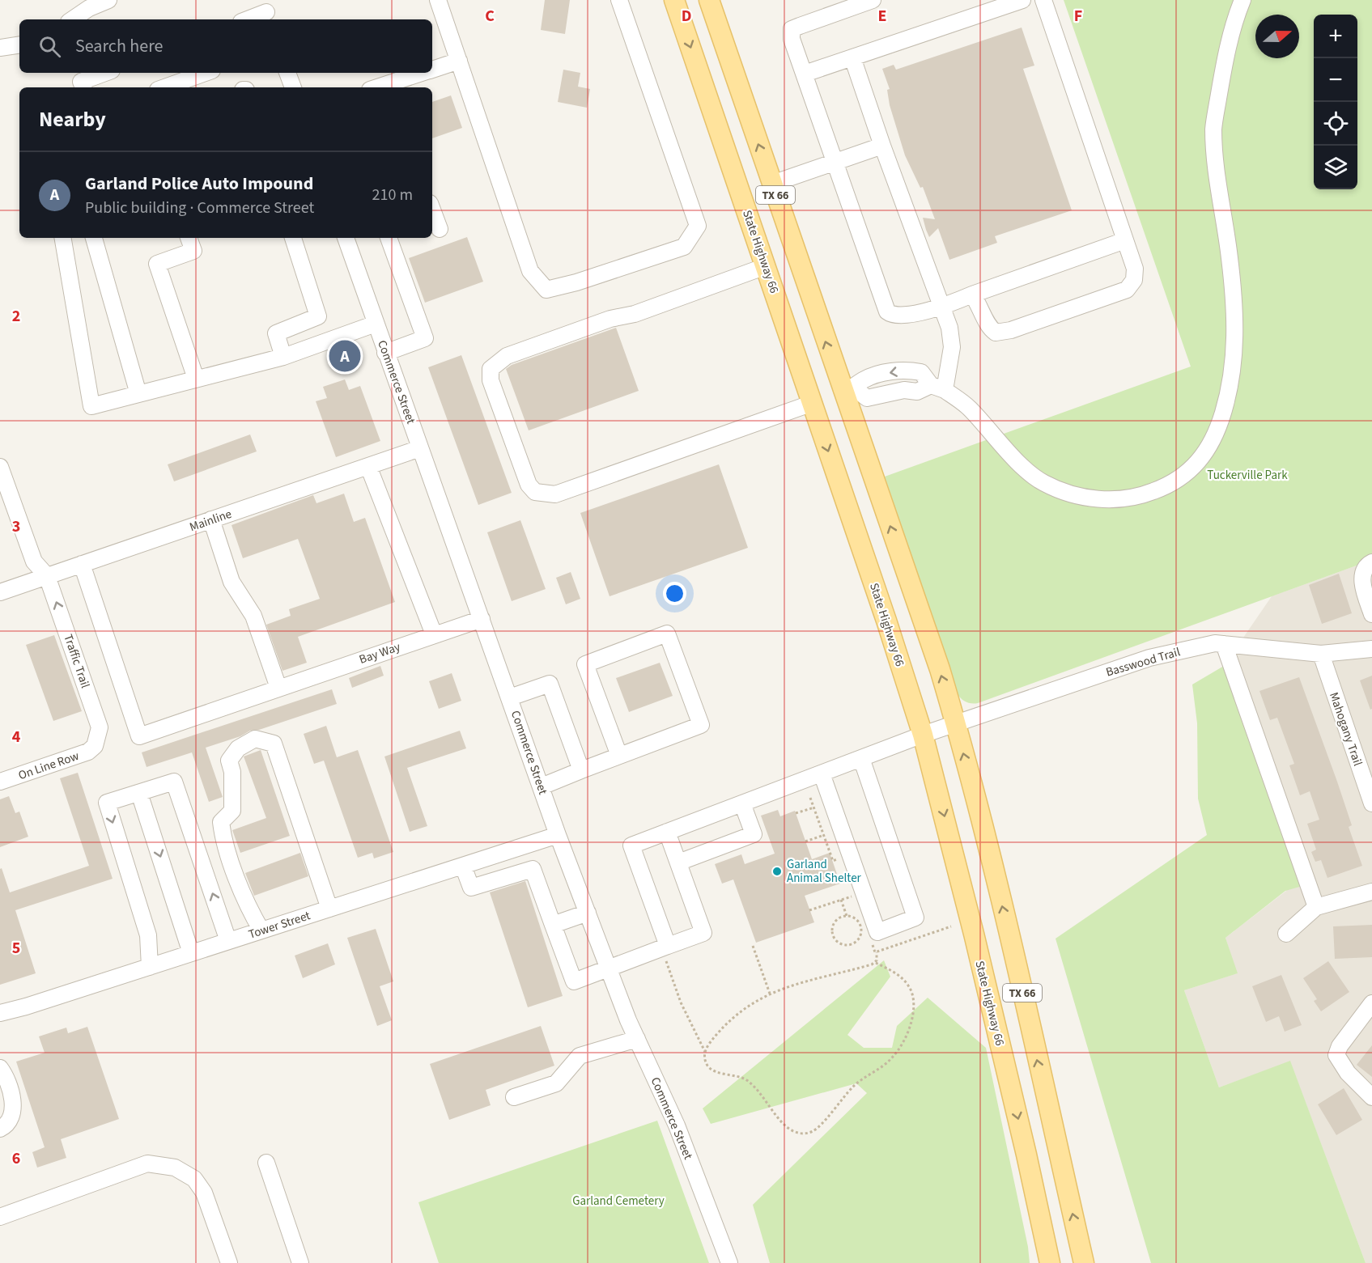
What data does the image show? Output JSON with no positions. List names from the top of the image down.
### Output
{
  "streets": {
    "main road": ["TX 66", "State Highway 66"],
    "street": [
      "Commerce Street",
      "Mainline",
      "Bay Way",
      "Traffic Trail",
      "Basswood Trail",
      "Mahogany Trail",
      "On Line Row",
      "Tower Street"
    ]
  },
  "crossings": [
    ["TX 66", "Basswood Trail"],
    ["State Highway 66", "Basswood Trail"],
    ["Commerce Street", "Mainline"],
    ["Commerce Street", "Bay Way"],
    ["Commerce Street", "Tower Street"],
    ["Mainline", "Bay Way"],
    ["Mainline", "Traffic Trail"],
    ["Traffic Trail", "On Line Row"],
    ["Basswood Trail", "Mahogany Trail"]
  ],
  "one_way": ["Traffic Trail"],
  "parks": ["Tuckerville Park", "Garland Cemetery"],
  "places": ["Garland Animal Shelter"],
  "north": "right",
  "page": {
    "map_buttons": ["+", "−"],
    "search": "Search here",
    "heading": "Nearby",
    "list": [
      {
        "mark": "A",
        "name": "Garland Police Auto Impound",
        "note": "Public building · Commerce Street",
        "value": "210 m"
      }
    ],
    "pins": "A"
  },
  "grid": {
    "columns": [
      "C",
      "D",
      "E",
      "F"
    ],
    "rows": [
      "2",
      "3",
      "4",
      "5",
      "6"
    ]
  }
}
